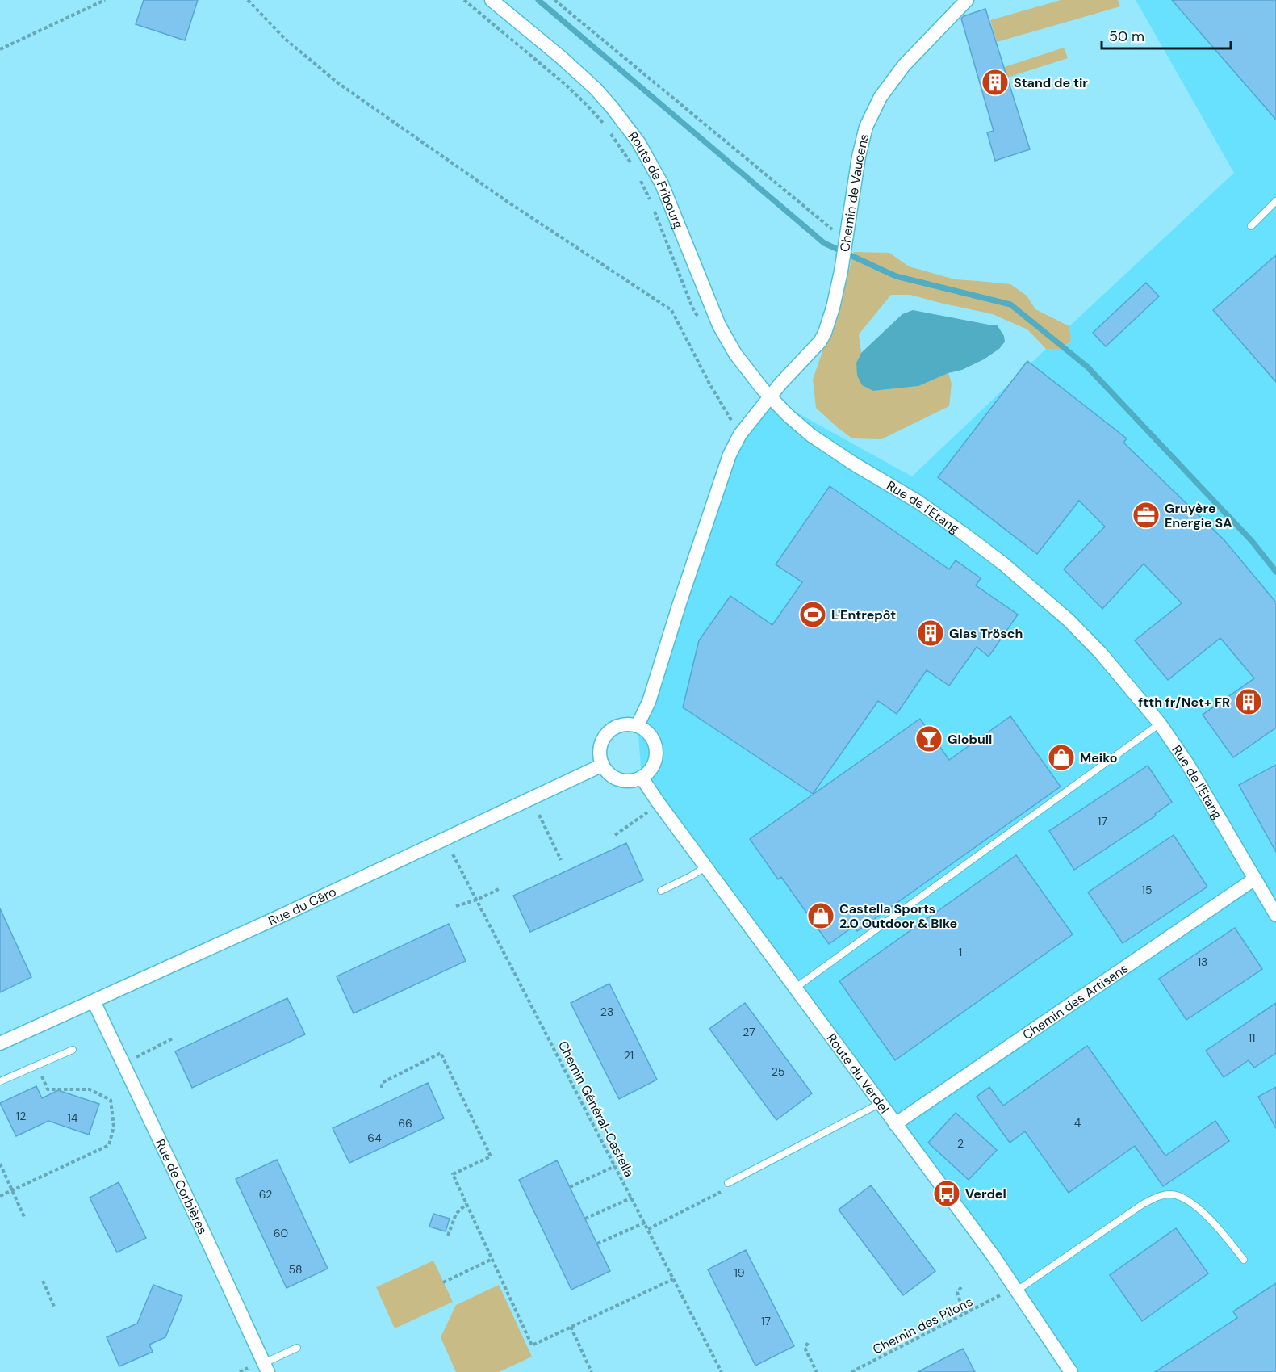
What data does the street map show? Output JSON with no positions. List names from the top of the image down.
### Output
{
  "streets": {
    "street": [
      "Route de Fribourg",
      "Chemin de Vaucens",
      "Rue de l'Etang",
      "Rue du Câro",
      "Chemin des Artisans",
      "Route du Verdel",
      "Rue de Corbières"
    ],
    "path": ["Chemin Général-Castella", "Chemin des Pilons"]
  },
  "crossings": [
    ["Route de Fribourg", "Chemin de Vaucens"],
    ["Route de Fribourg", "Rue de l'Etang"],
    ["Chemin de Vaucens", "Rue de l'Etang"],
    ["Rue de l'Etang", "Chemin des Artisans"],
    ["Rue du Câro", "Route du Verdel"],
    ["Rue du Câro", "Rue de Corbières"],
    ["Chemin des Artisans", "Route du Verdel"]
  ],
  "places": {
    "building": ["Stand de tir", "Glas Trösch", "ftth fr/Net+ FR"],
    "office": ["Gruyère Energie SA"],
    "sports": ["L'Entrepôt"],
    "bar": ["Globull"],
    "shop": ["Meiko", "Castella Sports 2.0 Outdoor & Bike"],
    "bus stop": ["Verdel"]
  },
  "house_numbers": [
    "17",
    "15",
    "1",
    "13",
    "23",
    "27",
    "11",
    "21",
    "25",
    "12",
    "14",
    "4",
    "66",
    "64",
    "2",
    "62",
    "60",
    "58",
    "19",
    "17"
  ],
  "scale_bar": "50 m"
}
